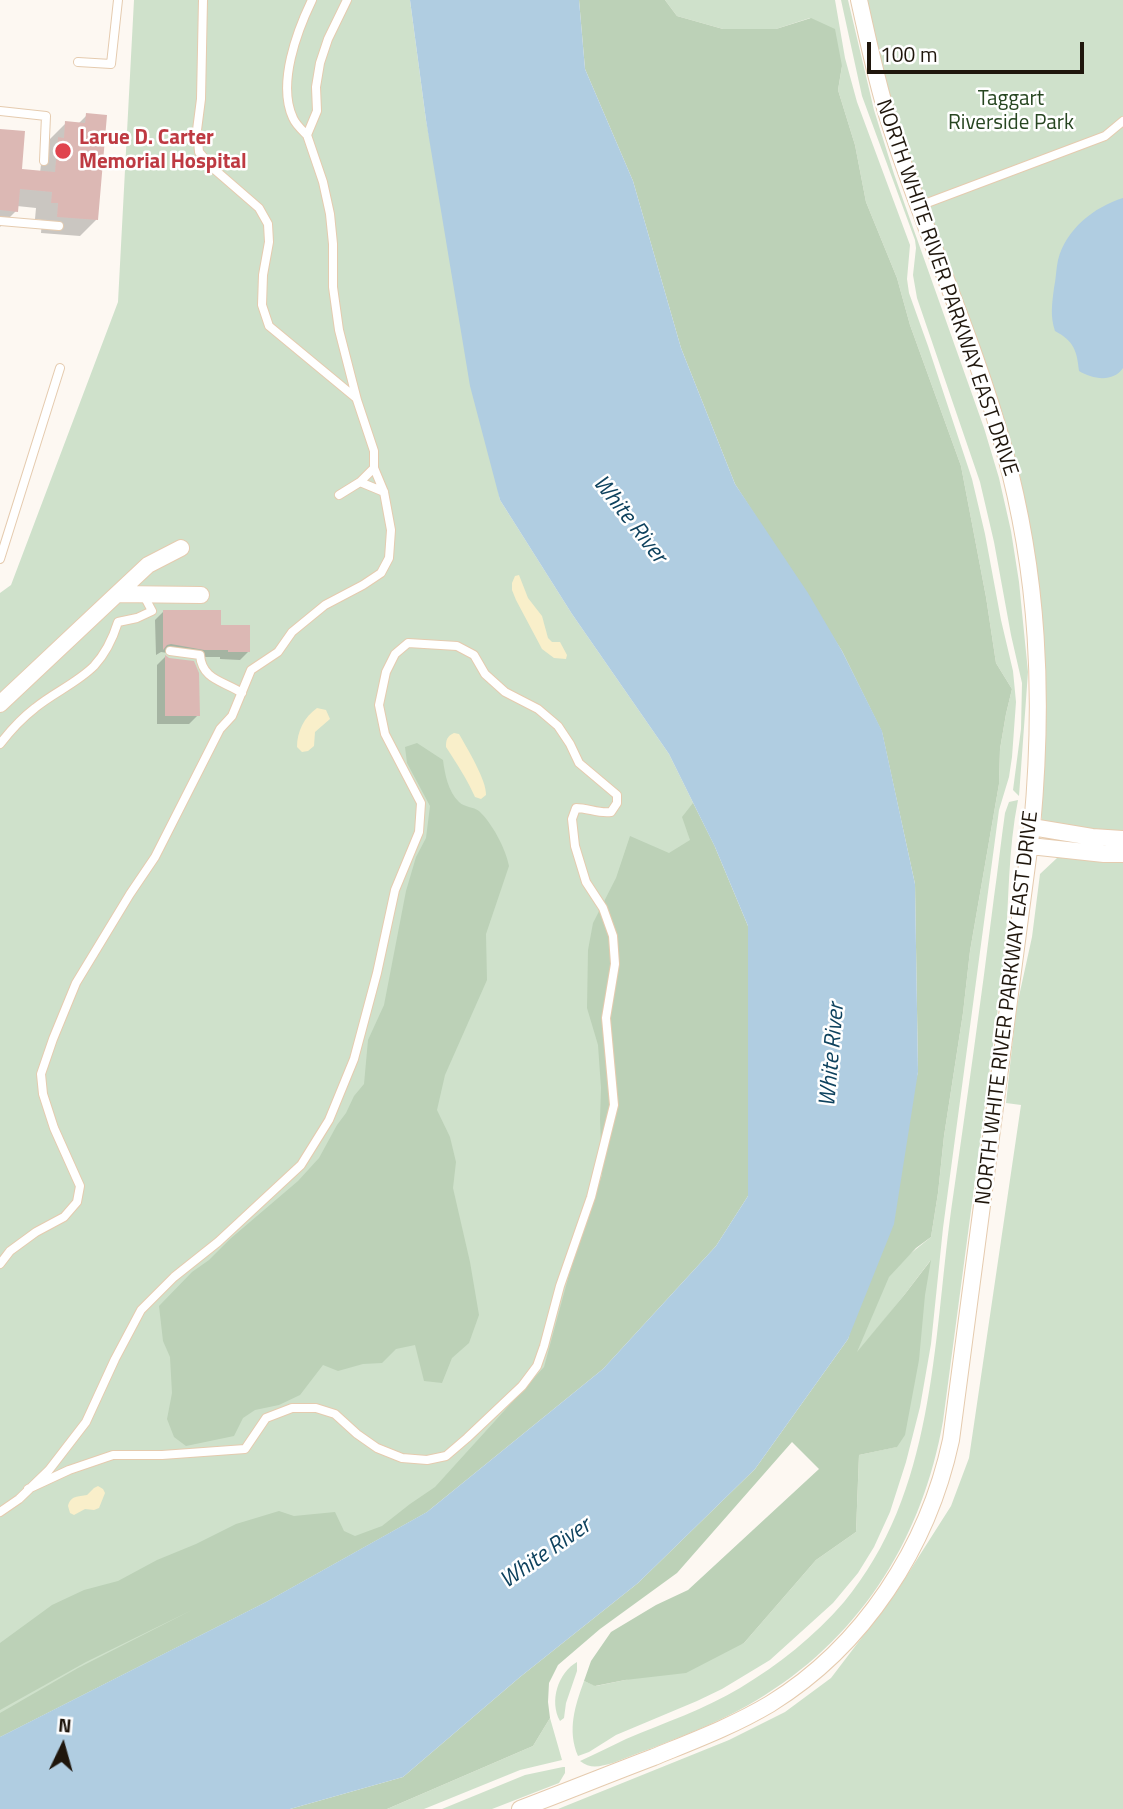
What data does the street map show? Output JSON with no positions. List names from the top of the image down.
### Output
{
  "streets": {
    "street": ["NORTH WHITE RIVER PARKWAY EAST DRIVE"]
  },
  "water": ["White River"],
  "parks": ["Taggart Riverside Park"],
  "places": ["Larue D. Carter Memorial Hospital"],
  "scale_bar": "100 m",
  "north": "top"
}
